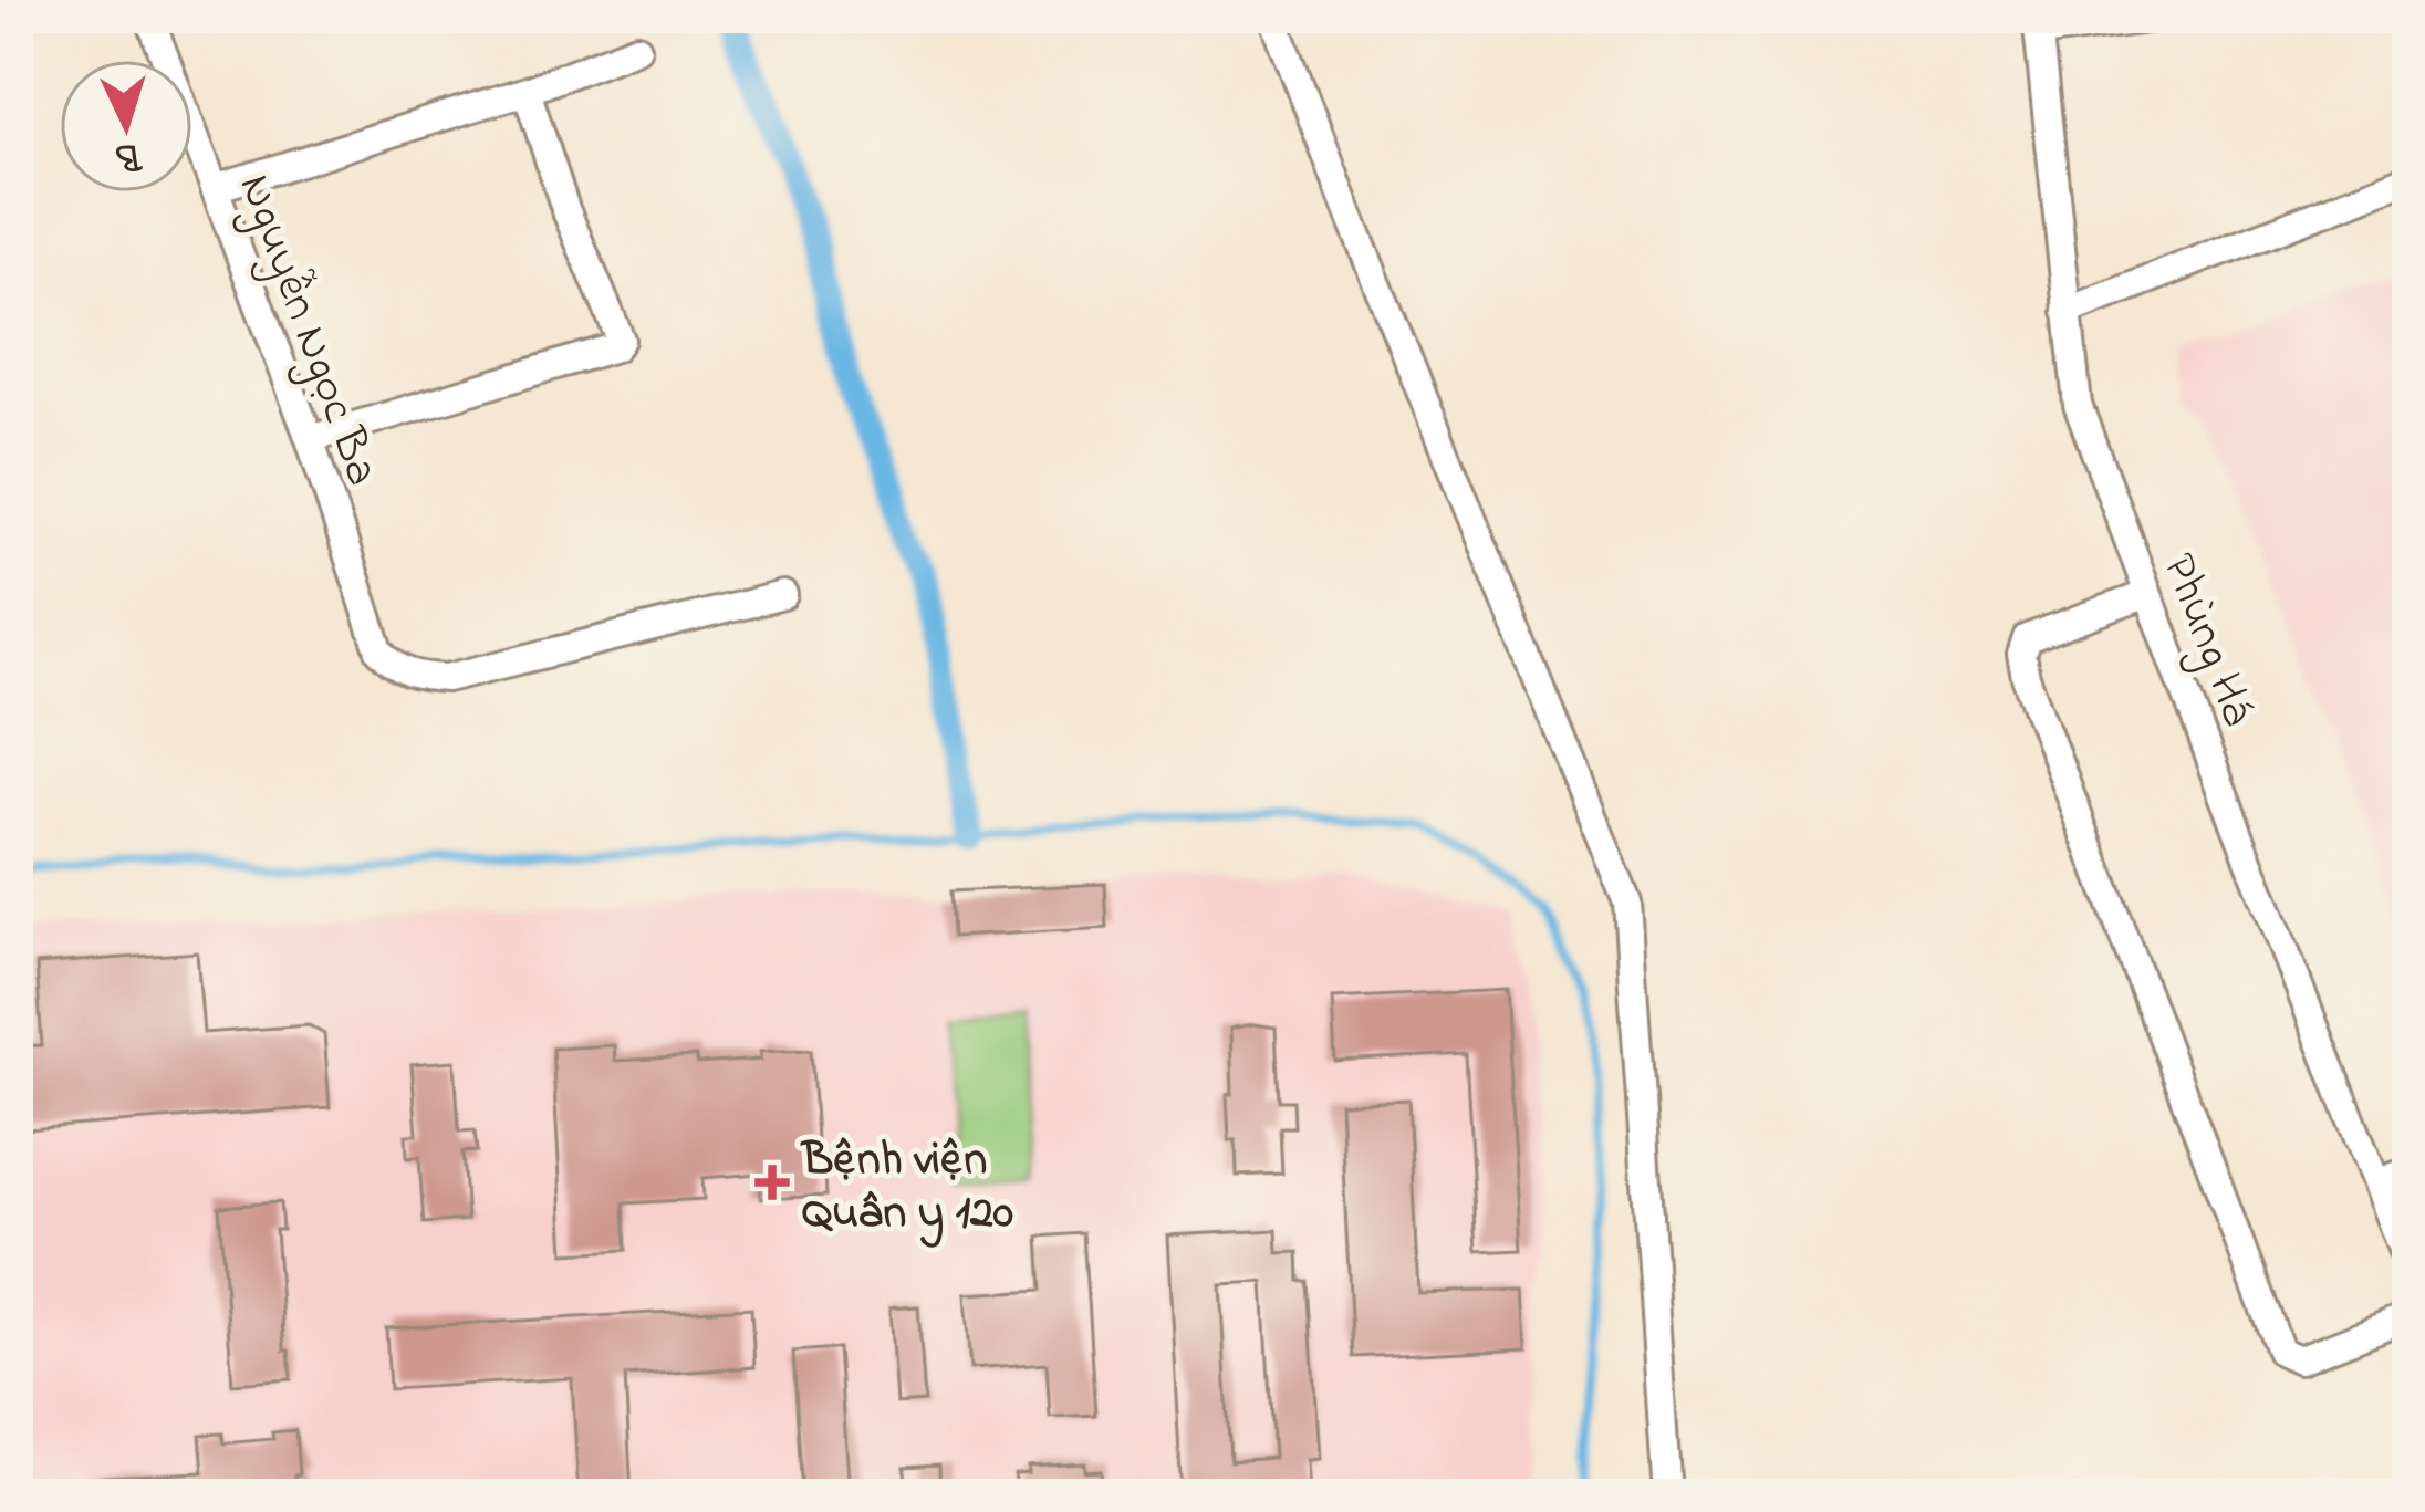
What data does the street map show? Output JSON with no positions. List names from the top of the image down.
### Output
{
  "streets": {
    "street": ["Nguyễn Ngọc Ba", "Phùng Há"]
  },
  "places": {
    "health": ["Bệnh viện Quân y 120"]
  },
  "north": "bottom"
}
